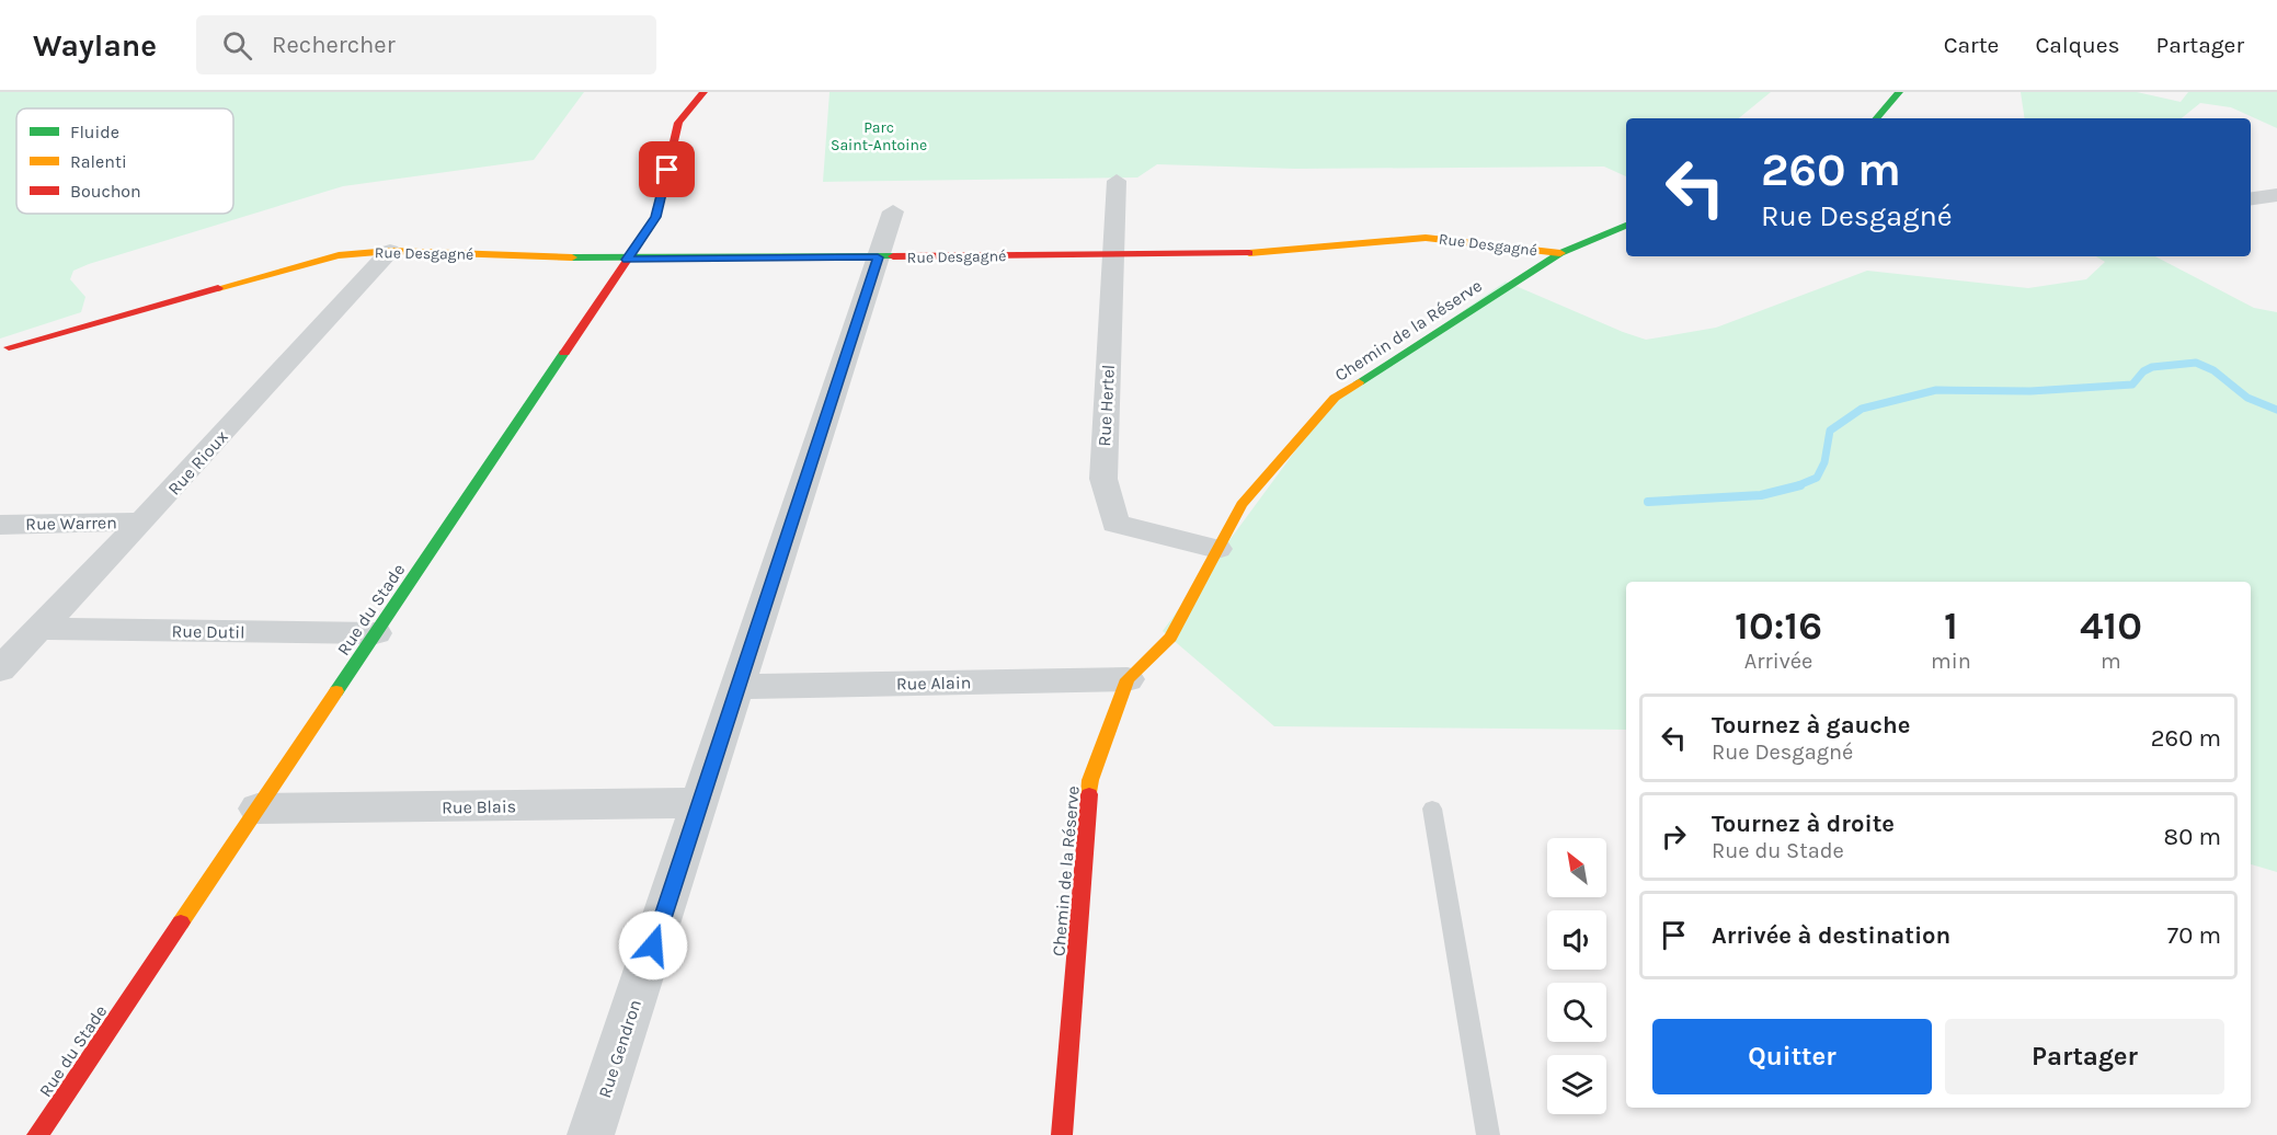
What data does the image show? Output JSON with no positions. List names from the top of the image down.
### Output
{
  "streets": {
    "street": [
      "Rue Desgagné",
      "Chemin de la Réserve",
      "Rue Hertel",
      "Rue Rioux",
      "Rue Warren",
      "Rue du Stade",
      "Rue Dutil",
      "Rue Alain",
      "Rue Blais",
      "Rue Gendron"
    ]
  },
  "crossings": [
    ["Rue Desgagné", "Chemin de la Réserve"],
    ["Rue Desgagné", "Rue Hertel"],
    ["Rue Desgagné", "Rue Rioux"],
    ["Rue Desgagné", "Rue du Stade"],
    ["Rue Desgagné", "Rue Gendron"],
    ["Chemin de la Réserve", "Rue Hertel"],
    ["Chemin de la Réserve", "Rue Alain"],
    ["Rue Rioux", "Rue Warren"],
    ["Rue Rioux", "Rue Dutil"],
    ["Rue du Stade", "Rue Dutil"],
    ["Rue du Stade", "Rue Blais"],
    ["Rue Alain", "Rue Gendron"],
    ["Rue Blais", "Rue Gendron"]
  ],
  "parks": ["Parc Saint-Antoine"],
  "legend": ["Fluide", "Ralenti", "Bouchon"],
  "north": "top left",
  "page": {
    "header": "Waylane",
    "search": "Rechercher",
    "nav": ["Carte", "Calques", "Partager"],
    "turn": ["260 m", "Rue Desgagné"],
    "eta": [
      "10:16",
      "Arrivée",
      "1",
      "min",
      "410",
      "m"
    ],
    "list": [
      {
        "name": "Tournez à gauche",
        "note": "Rue Desgagné",
        "value": "260 m"
      },
      {
        "name": "Tournez à droite",
        "note": "Rue du Stade",
        "value": "80 m"
      },
      {
        "name": "Arrivée à destination",
        "value": "70 m"
      }
    ],
    "buttons": ["Quitter", "Partager"]
  }
}
